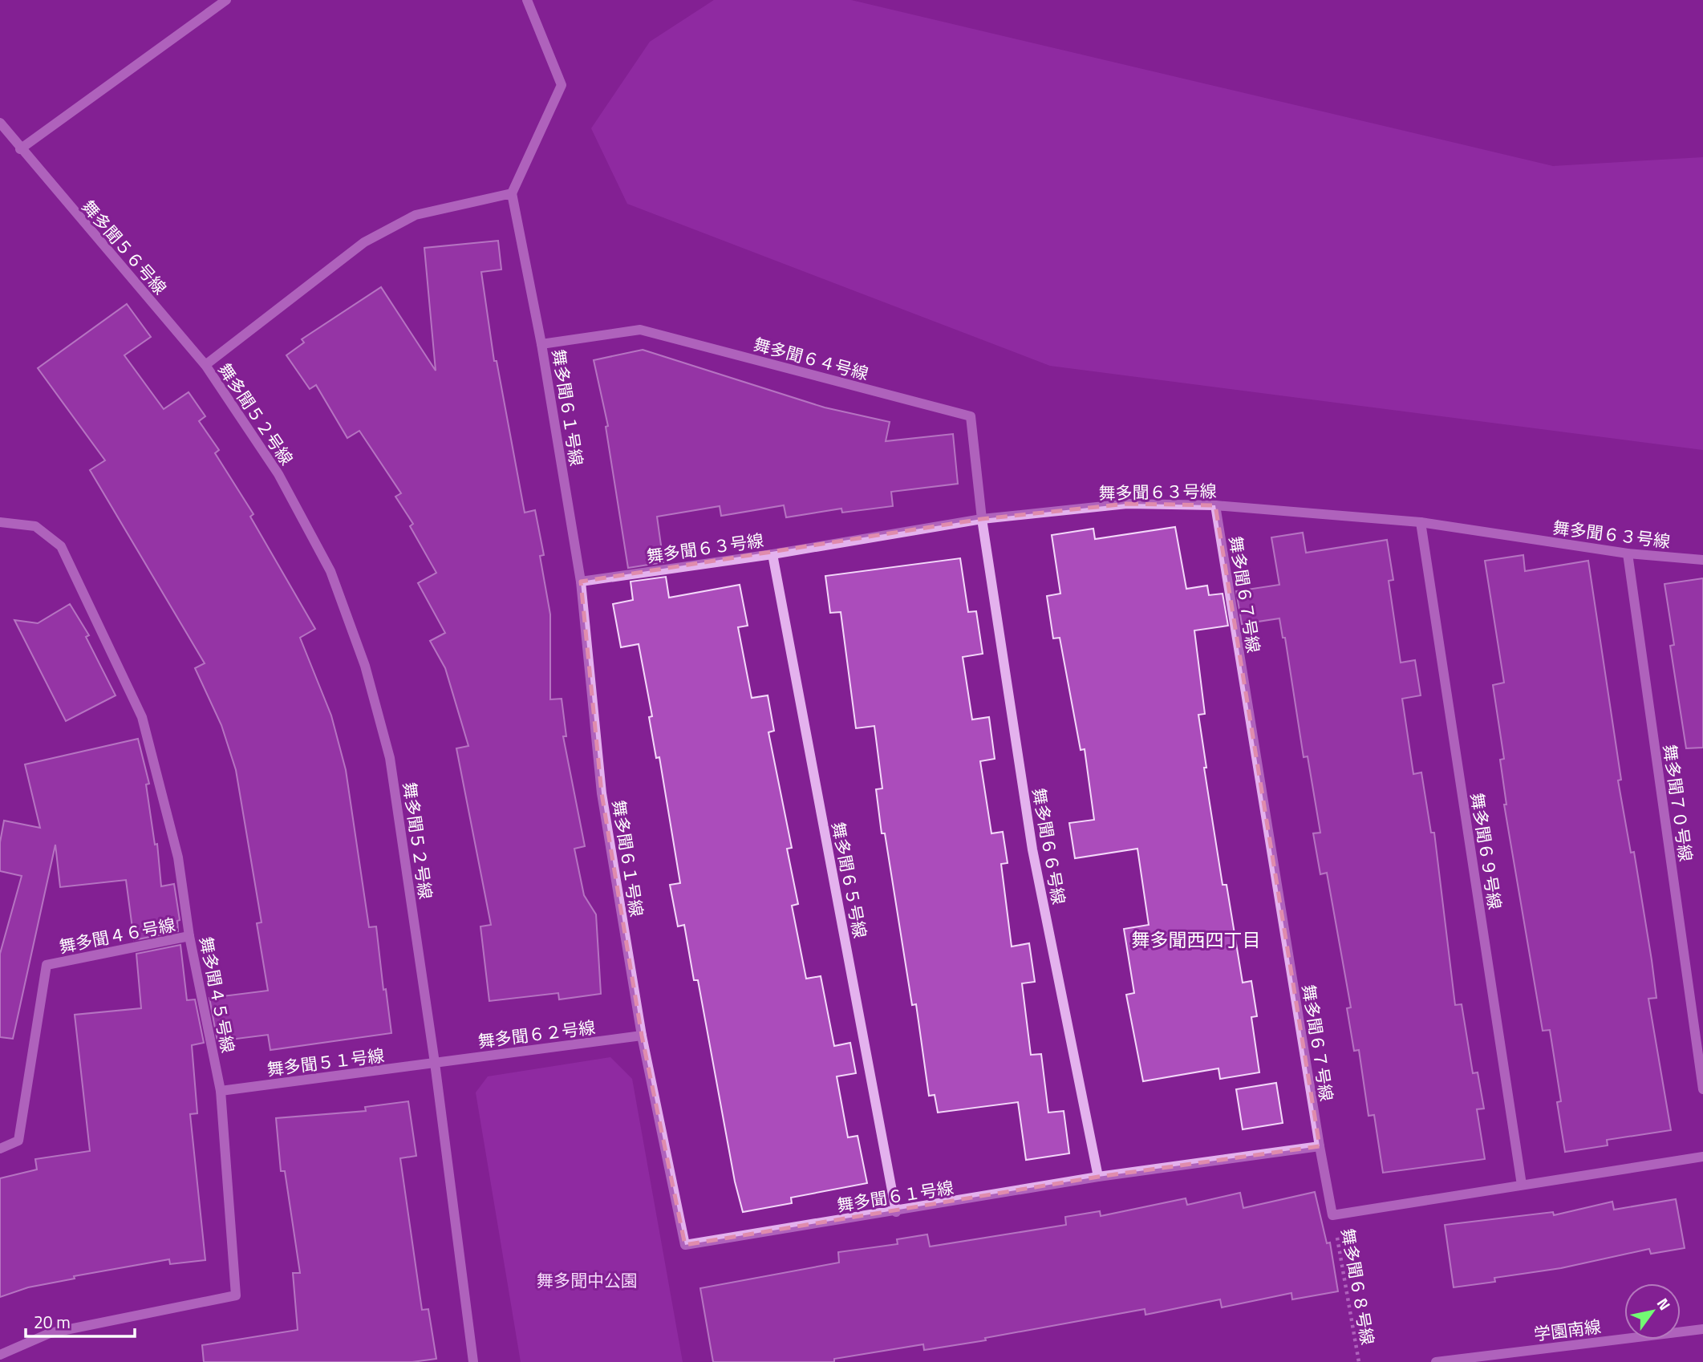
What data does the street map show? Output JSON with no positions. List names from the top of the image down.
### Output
{
  "streets": {
    "street": [
      "舞多聞５６号線",
      "舞多聞６４号線",
      "舞多聞６１号線",
      "舞多聞５２号線",
      "舞多聞６３号線",
      "舞多聞６７号線",
      "舞多聞７０号線",
      "舞多聞６６号線",
      "舞多聞６９号線",
      "舞多聞６５号線",
      "舞多聞４６号線",
      "舞多聞４５号線",
      "舞多聞６２号線",
      "舞多聞５１号線",
      "学園南線"
    ],
    "path": ["舞多聞６８号線"]
  },
  "crossings": [
    ["舞多聞５６号線", "舞多聞５２号線"],
    ["舞多聞６４号線", "舞多聞６１号線"],
    ["舞多聞６４号線", "舞多聞６３号線"],
    ["舞多聞６４号線", "舞多聞６６号線"],
    ["舞多聞６１号線", "舞多聞６３号線"],
    ["舞多聞６１号線", "舞多聞６７号線"],
    ["舞多聞６１号線", "舞多聞６６号線"],
    ["舞多聞６１号線", "舞多聞６５号線"],
    ["舞多聞６１号線", "舞多聞６２号線"],
    ["舞多聞５２号線", "舞多聞６２号線"],
    ["舞多聞５２号線", "舞多聞５１号線"],
    ["舞多聞６３号線", "舞多聞６７号線"],
    ["舞多聞６３号線", "舞多聞７０号線"],
    ["舞多聞６３号線", "舞多聞６６号線"],
    ["舞多聞６３号線", "舞多聞６９号線"],
    ["舞多聞６３号線", "舞多聞６５号線"],
    ["舞多聞６７号線", "舞多聞６８号線"],
    ["舞多聞４６号線", "舞多聞４５号線"],
    ["舞多聞４５号線", "舞多聞５１号線"],
    ["舞多聞６２号線", "舞多聞５１号線"]
  ],
  "districts": ["舞多聞西四丁目"],
  "parks": ["舞多聞中公園"],
  "scale_bar": "20 m",
  "north": "top right"
}
